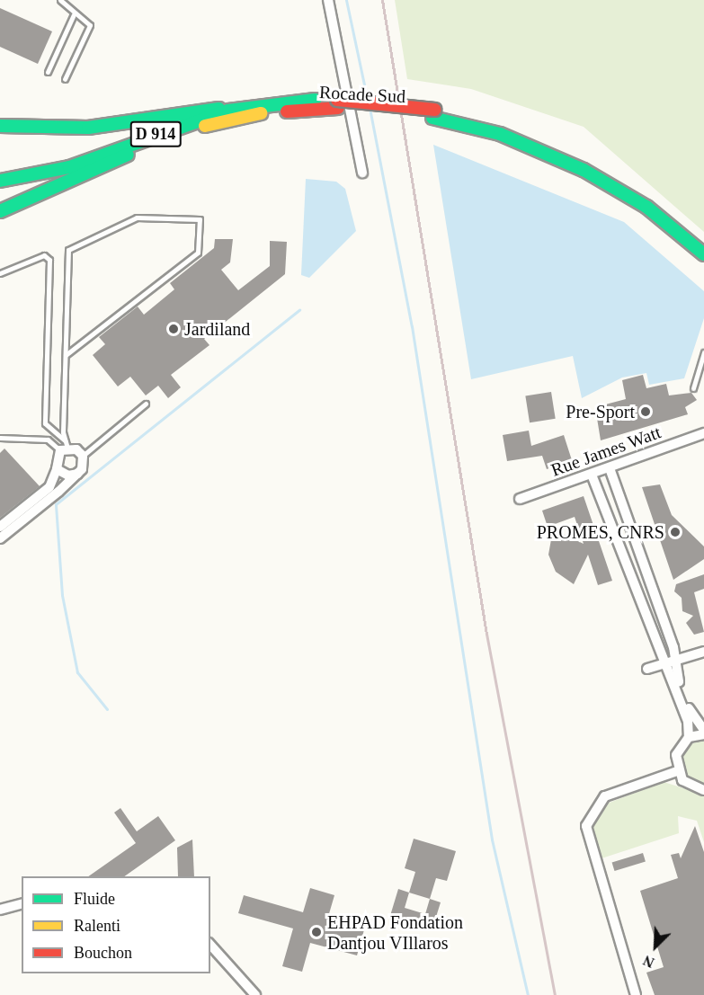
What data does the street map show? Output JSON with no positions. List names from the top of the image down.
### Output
{
  "streets": {
    "main road": ["Rocade Sud", "D 914"],
    "street": ["Rue James Watt"]
  },
  "crossings": [
    ["Rocade Sud", "D 914"]
  ],
  "places": [
    "Jardiland",
    "Pre-Sport",
    "PROMES, CNRS",
    "EHPAD Fondation Dantjou VIllaros"
  ],
  "legend": ["Fluide", "Ralenti", "Bouchon"],
  "north": "bottom left"
}
